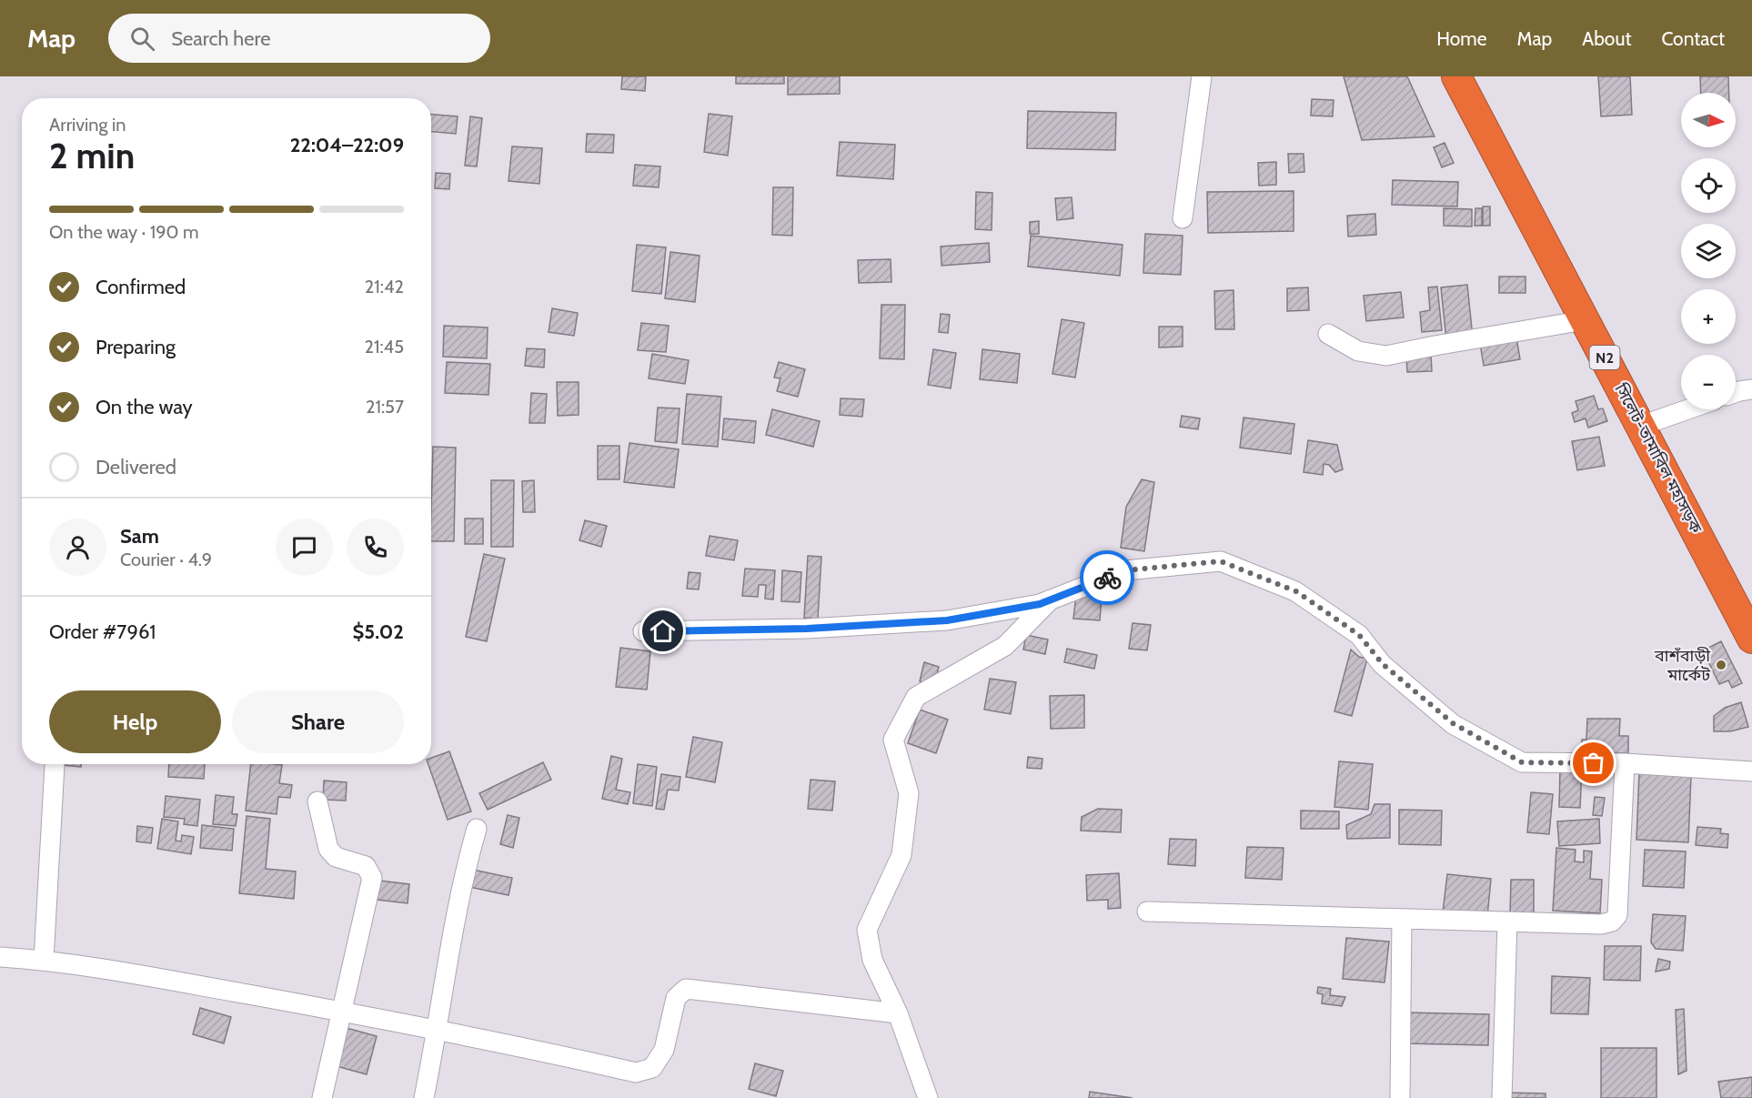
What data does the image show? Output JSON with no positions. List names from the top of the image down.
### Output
{
  "streets": {
    "highway": ["N2", "সিলেট-তামাবিল মহাসড়ক"]
  },
  "places": ["বাশঁবাড়ী মার্কেট"],
  "north": "right",
  "page": {
    "header": "Map",
    "search": "Search here",
    "nav": [
      "Home",
      "Map",
      "About",
      "Contact"
    ],
    "map_buttons": ["+", "−"],
    "heading": ["2 min", "Arriving in", "22:04–22:09"],
    "panel": [
      "Sam",
      "Courier · 4.9",
      "Order #7961",
      "$5.02"
    ],
    "bar": "On the way · 190 m",
    "list": [
      ["Confirmed", "21:42"],
      ["Preparing", "21:45"],
      ["On the way", "21:57"],
      "Delivered"
    ],
    "buttons": ["Help", "Share"]
  }
}
